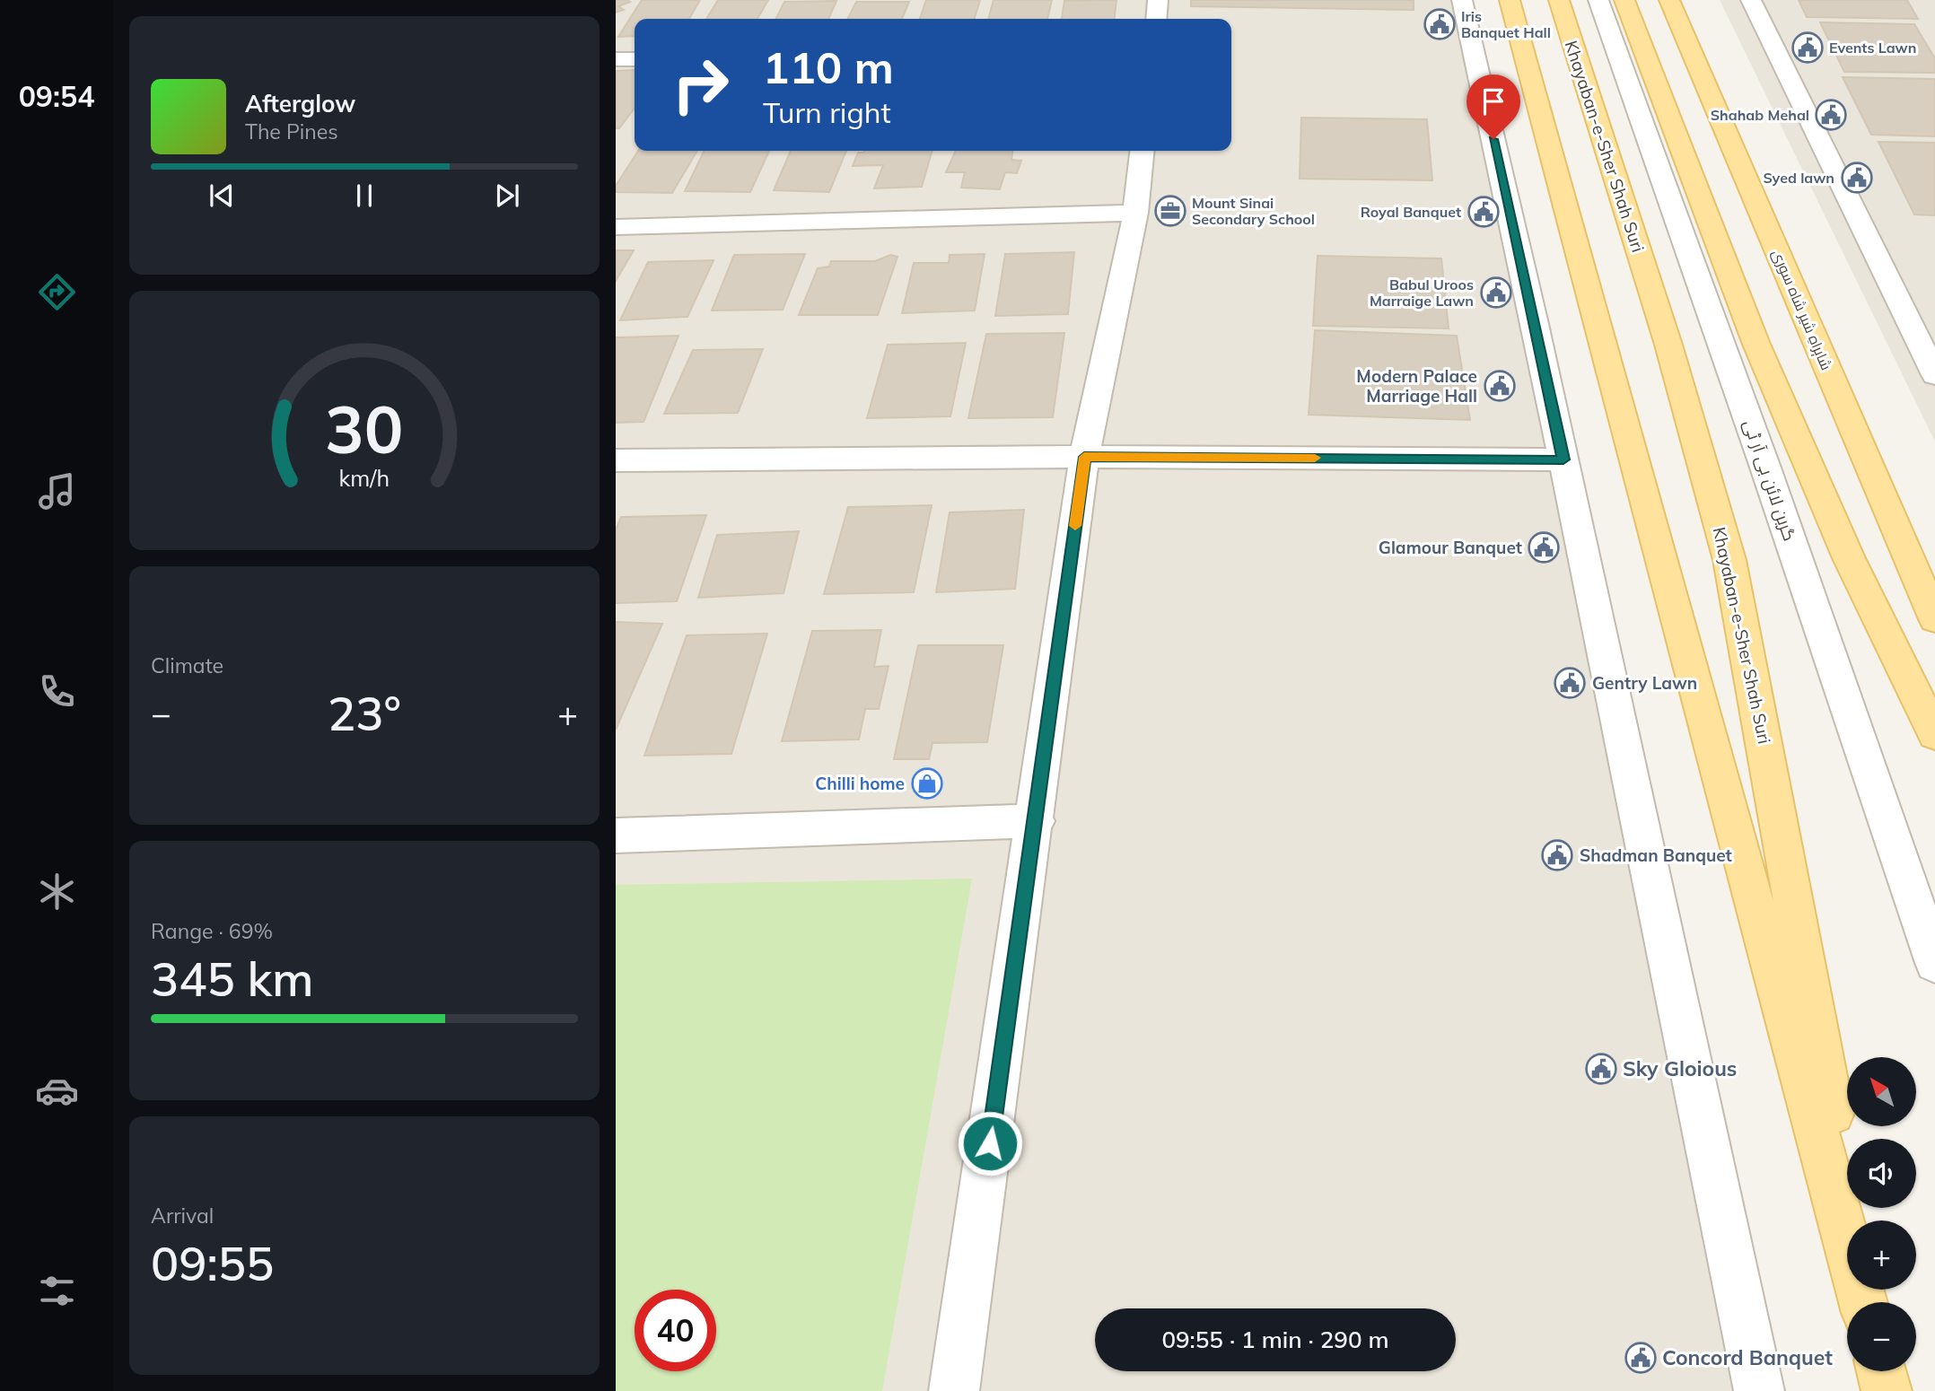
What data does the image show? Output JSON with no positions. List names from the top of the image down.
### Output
{
  "streets": {
    "main road": ["Khayaban-e-Sher Shah Suri", "شاہراہِ شیر شاہ سوری"],
    "street": ["گرین لائن بی آر ٹی"]
  },
  "places": {
    "public building": [
      "Iris Banquet Hall",
      "Events Lawn",
      "Shahab Mehal",
      "Syed lawn",
      "Royal Banquet",
      "Babul Uroos Marraige Lawn",
      "Modern Palace Marriage Hall",
      "Glamour Banquet",
      "Gentry Lawn",
      "Shadman Banquet",
      "Sky Gloious",
      "Concord Banquet"
    ],
    "office": ["Mount Sinai Secondary School"],
    "shop": ["Chilli home"]
  },
  "north": "top left",
  "page": {
    "tabs": "09:54",
    "turn": ["110 m", "Turn right"],
    "song": ["Afterglow", "The Pines"],
    "tile": [
      "Climate",
      ["Range · 69%", "345 km"],
      ["Arrival", "09:55"]
    ],
    "heat": ["−", "23°", "+"],
    "map_buttons": ["+", "−"],
    "limit": "40",
    "trip": "09:55 · 1 min · 290 m",
    "gauge": ["30", "km/h"]
  }
}
